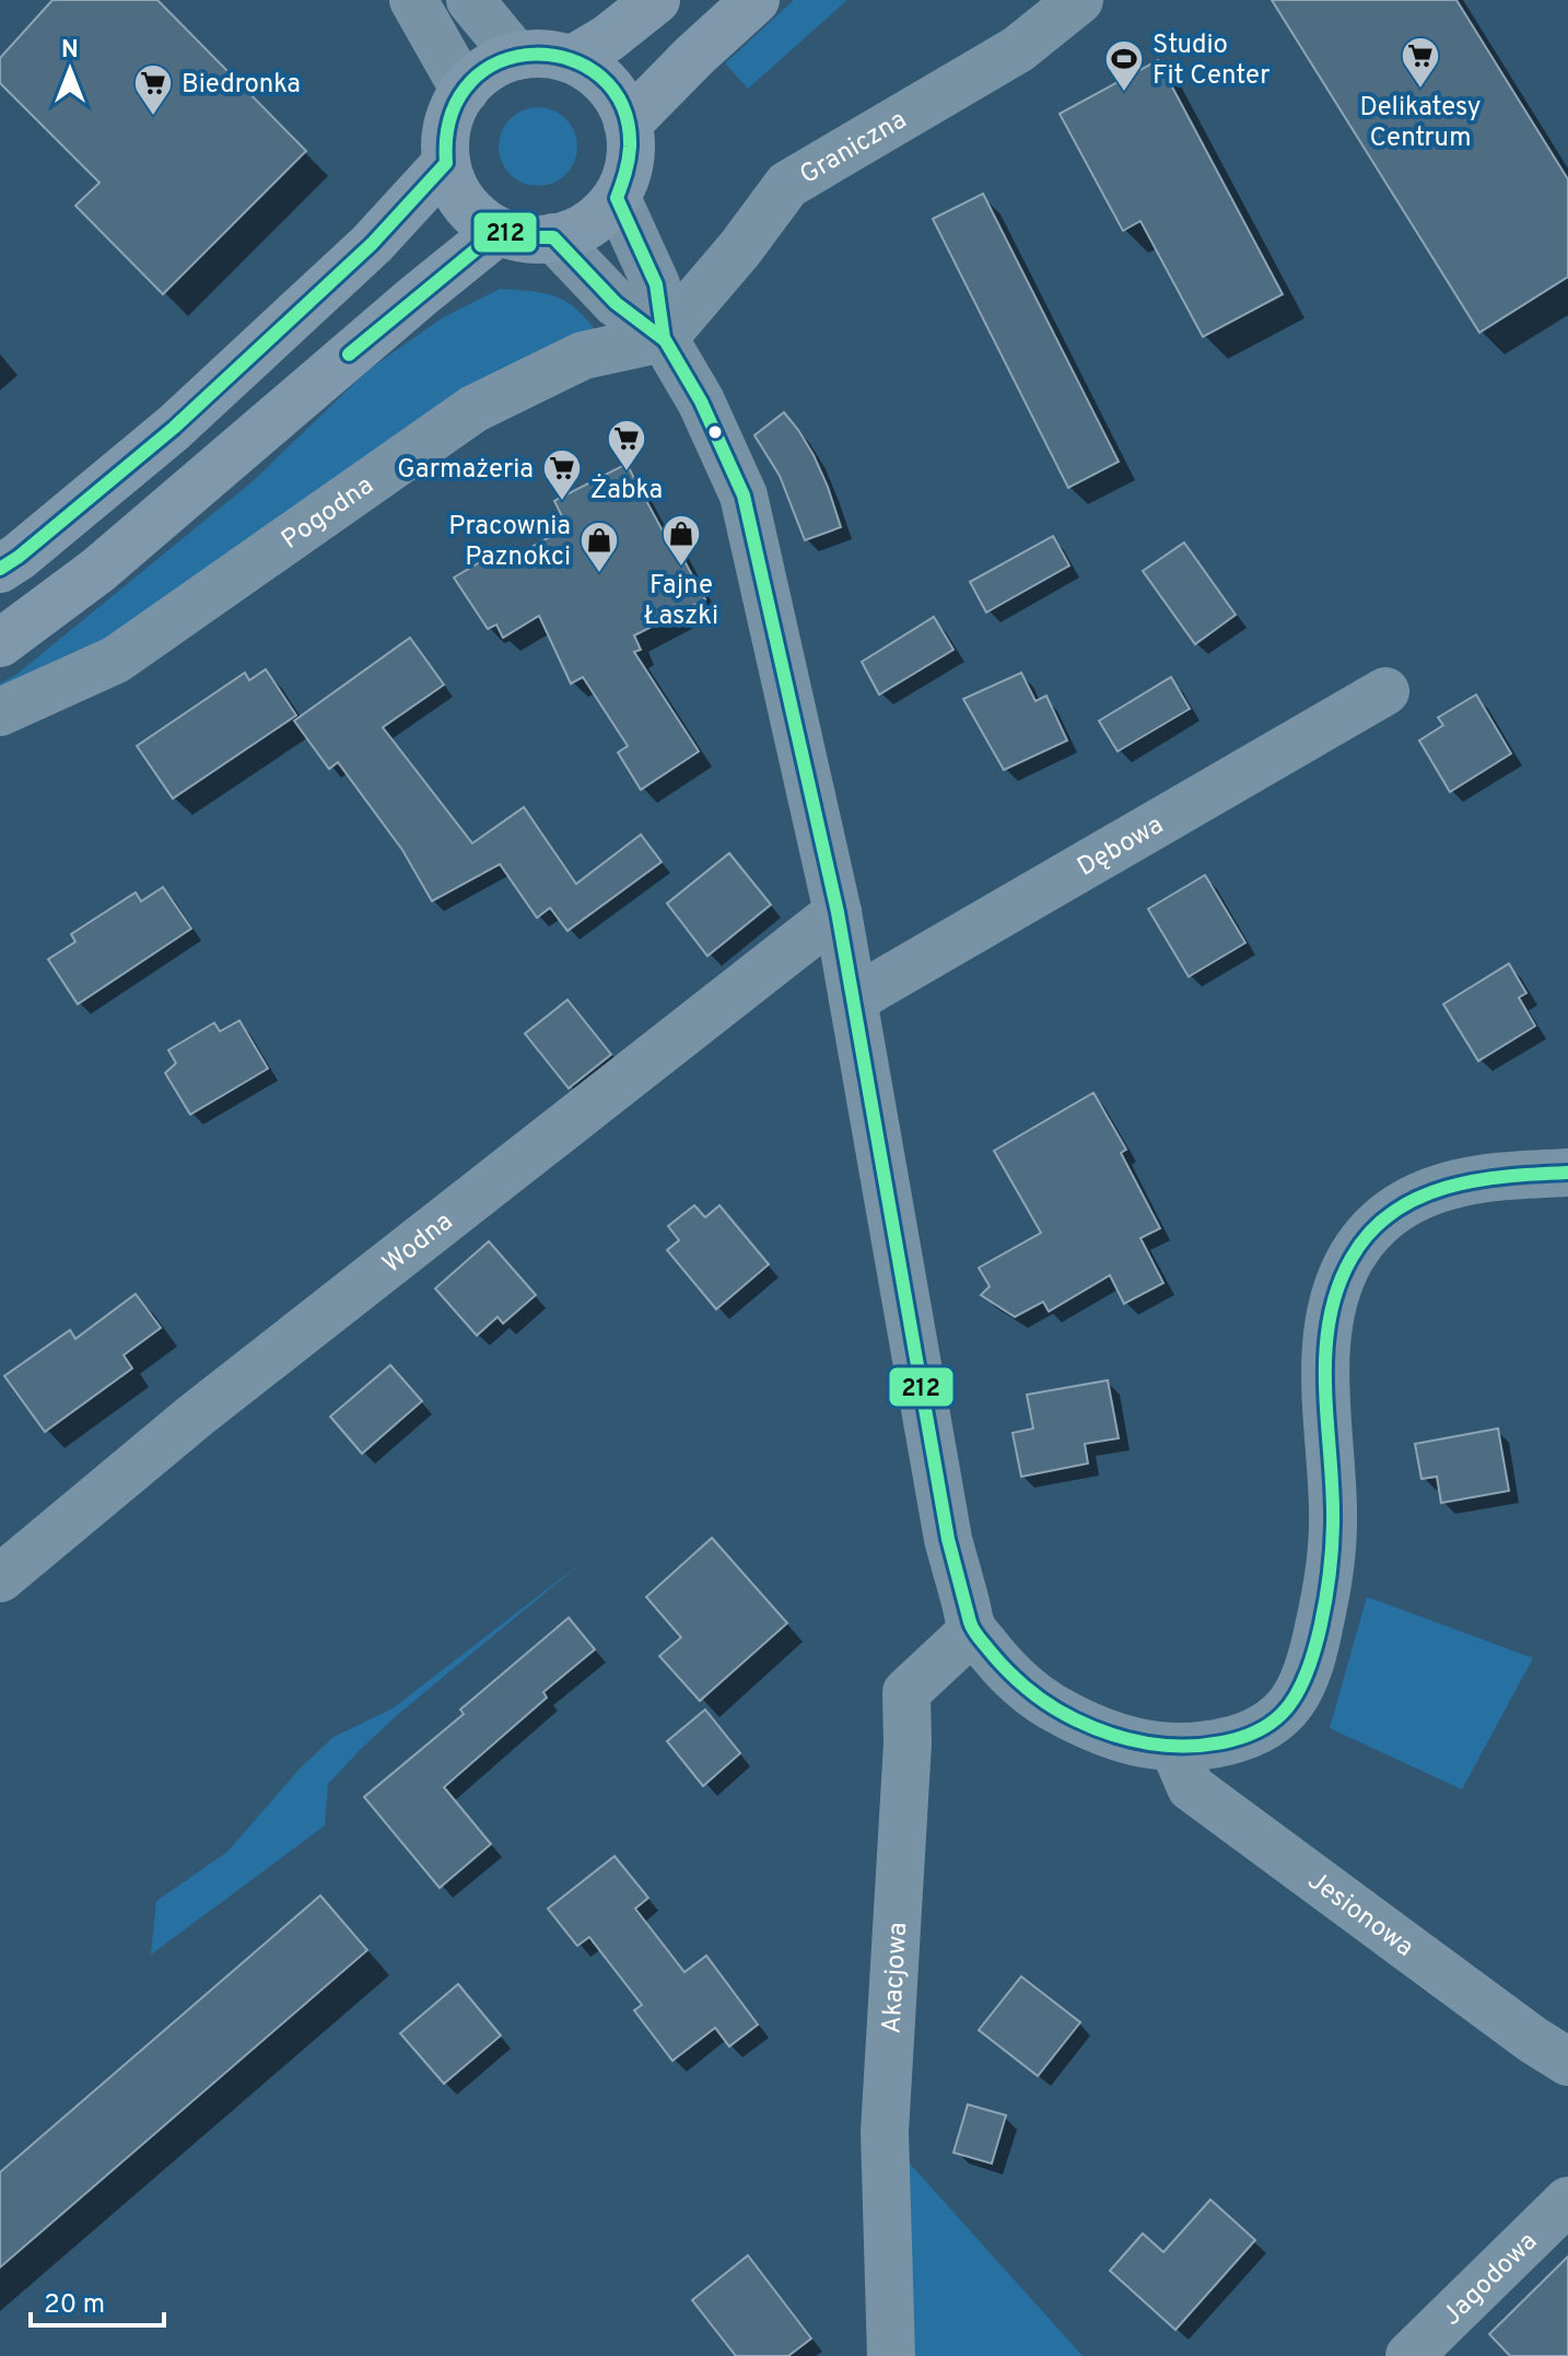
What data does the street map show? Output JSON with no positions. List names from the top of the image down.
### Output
{
  "streets": {
    "street": [
      "Graniczna",
      "Pogodna",
      "Dębowa",
      "Wodna",
      "Jesionowa",
      "Akacjowa",
      "Jagodowa"
    ]
  },
  "crossings": [
    ["Graniczna", "Pogodna"]
  ],
  "places": {
    "supermarket": [
      "Delikatesy Centrum",
      "Biedronka",
      "Żabka",
      "Garmażeria"
    ],
    "sports": ["Studio Fit Center"],
    "shop": ["Fajne Łaszki", "Pracownia Paznokci"]
  },
  "lines": ["transit line 212"],
  "scale_bar": "20 m",
  "north": "top"
}
